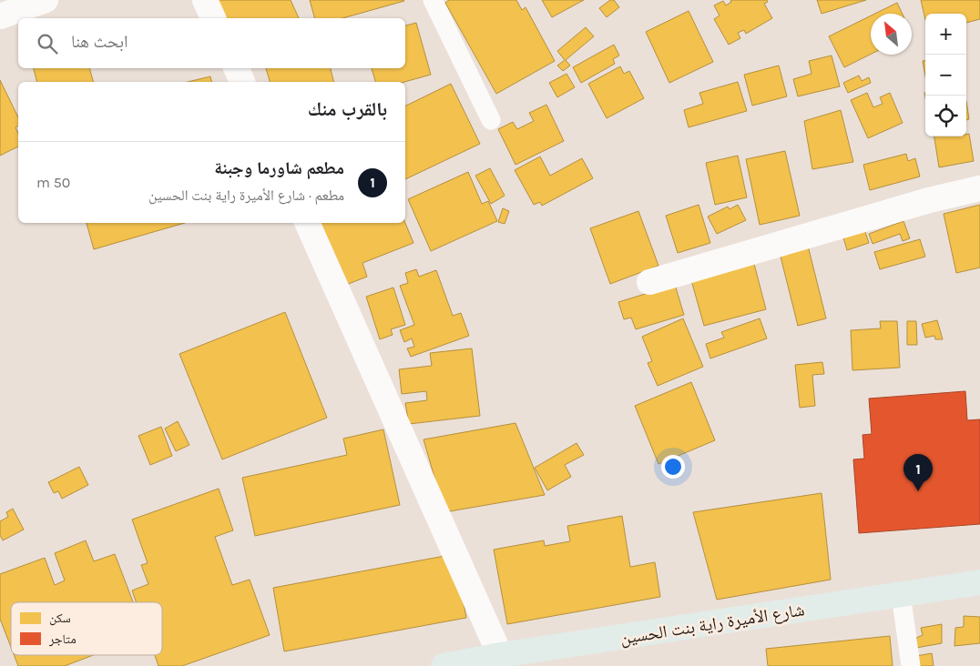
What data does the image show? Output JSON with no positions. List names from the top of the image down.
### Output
{
  "streets": {
    "main road": ["شارع الأميرة راية بنت الحسين"]
  },
  "legend": ["سكن", "متاجر"],
  "north": "top left",
  "page": {
    "map_buttons": ["+", "−"],
    "search": "ابحث هنا",
    "heading": "بالقرب منك",
    "list": [
      {
        "mark": "1",
        "name": "مطعم شاورما وجبنة",
        "note": "مطعم · شارع الأميرة راية بنت الحسين",
        "value": "50 m"
      }
    ],
    "pins": "1"
  }
}
